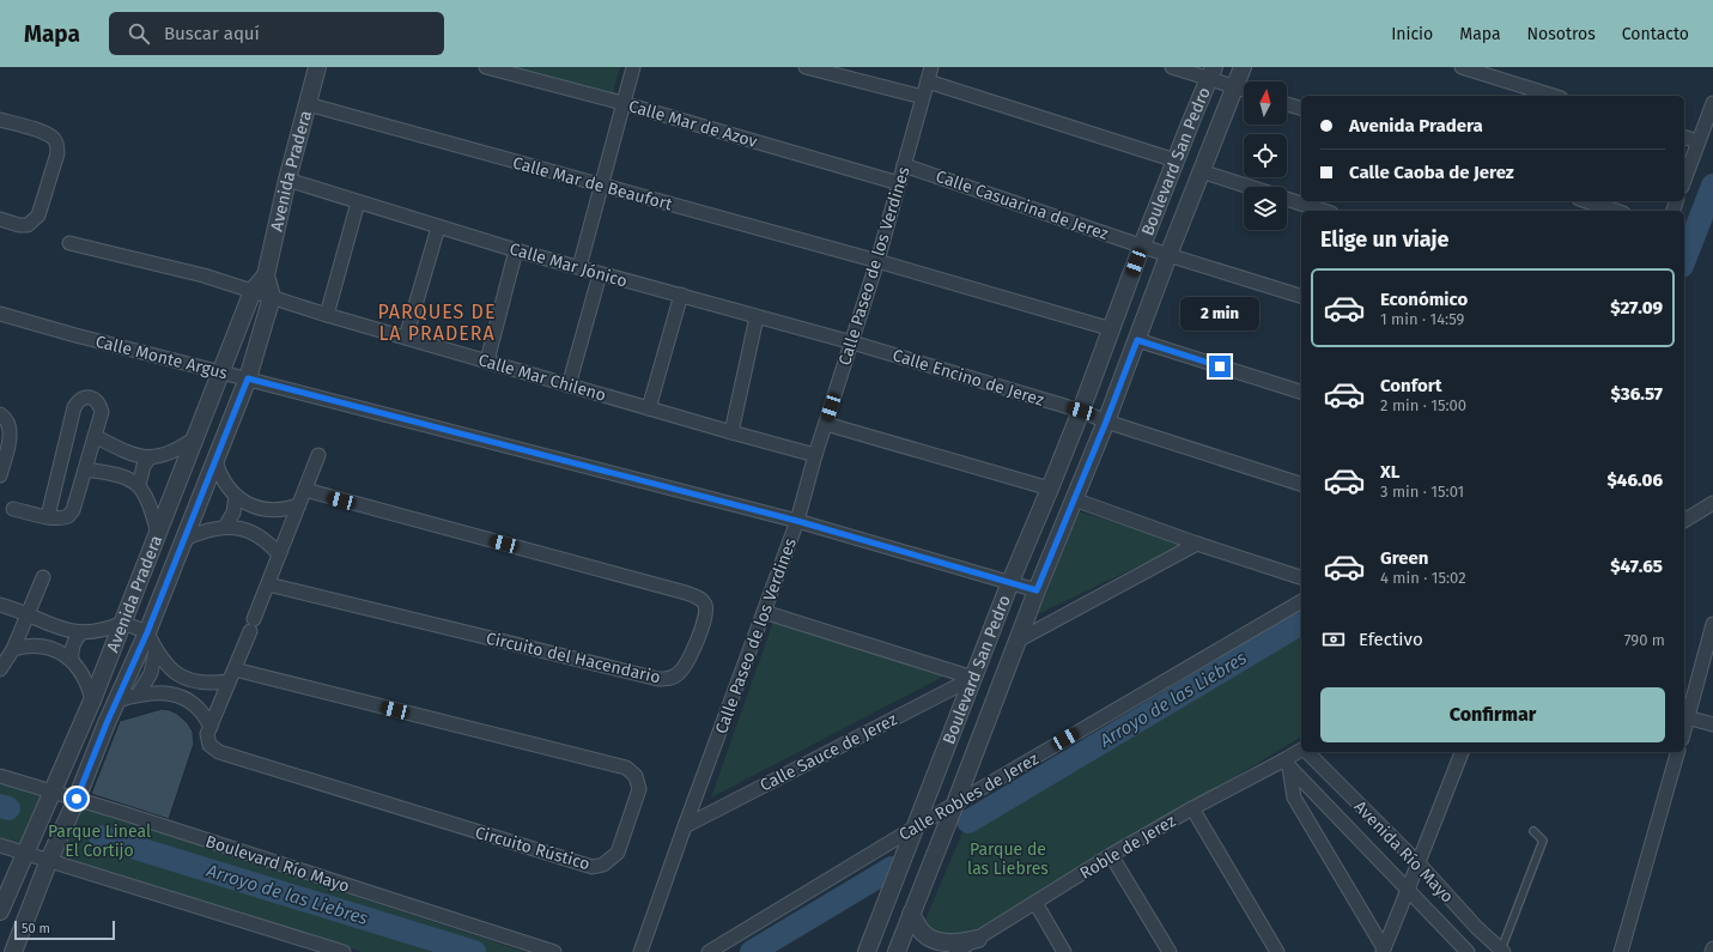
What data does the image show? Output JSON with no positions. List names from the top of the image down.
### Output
{
  "streets": {
    "street": [
      "Calle Mar de Azov",
      "Boulevard San Pedro",
      "Avenida Pradera",
      "Calle Mar de Beaufort",
      "Calle Casuarina de Jerez",
      "Calle Mar Jónico",
      "Calle Paseo de los Verdines",
      "Calle Monte Argus",
      "Calle Mar Chileno",
      "Calle Encino de Jerez",
      "Circuito del Hacendario",
      "Calle Sauce de Jerez",
      "Calle Robles de Jerez",
      "Roble de Jerez",
      "Circuito Rústico",
      "Avenida Río Mayo",
      "Boulevard Río Mayo"
    ]
  },
  "crossings": [
    ["Calle Mar de Azov", "Calle Paseo de los Verdines"],
    ["Boulevard San Pedro", "Calle Mar de Beaufort"],
    ["Boulevard San Pedro", "Calle Casuarina de Jerez"],
    ["Boulevard San Pedro", "Calle Monte Argus"],
    ["Boulevard San Pedro", "Calle Encino de Jerez"],
    ["Boulevard San Pedro", "Calle Sauce de Jerez"],
    ["Boulevard San Pedro", "Calle Robles de Jerez"],
    ["Avenida Pradera", "Calle Mar de Beaufort"],
    ["Avenida Pradera", "Calle Mar Jónico"],
    ["Avenida Pradera", "Calle Monte Argus"],
    ["Avenida Pradera", "Calle Mar Chileno"],
    ["Avenida Pradera", "Circuito Rústico"],
    ["Avenida Pradera", "Boulevard Río Mayo"],
    ["Calle Mar de Beaufort", "Calle Paseo de los Verdines"],
    ["Calle Casuarina de Jerez", "Calle Paseo de los Verdines"],
    ["Calle Mar Jónico", "Calle Paseo de los Verdines"],
    ["Calle Mar Jónico", "Calle Encino de Jerez"],
    ["Calle Paseo de los Verdines", "Calle Monte Argus"],
    ["Calle Paseo de los Verdines", "Calle Mar Chileno"],
    ["Calle Paseo de los Verdines", "Calle Encino de Jerez"],
    ["Calle Paseo de los Verdines", "Calle Sauce de Jerez"],
    ["Circuito del Hacendario", "Circuito Rústico"],
    ["Roble de Jerez", "Avenida Río Mayo"]
  ],
  "districts": ["PARQUES DE LA PRADERA"],
  "water": ["Arroyo de las Liebres"],
  "parks": ["Parque Lineal El Cortijo", "Parque de las Liebres"],
  "scale_bar": "50 m",
  "north": "top",
  "page": {
    "header": "Mapa",
    "search": "Buscar aquí",
    "nav": [
      "Inicio",
      "Mapa",
      "Nosotros",
      "Contacto"
    ],
    "banner": ["Avenida Pradera", "Calle Caoba de Jerez"],
    "heading": "Elige un viaje",
    "list": [
      {
        "name": "Económico",
        "note": "1 min · 14:59",
        "value": "$27.09"
      },
      {
        "name": "Confort",
        "note": "2 min · 15:00",
        "value": "$36.57"
      },
      {
        "name": "XL",
        "note": "3 min · 15:01",
        "value": "$46.06"
      },
      {
        "name": "Green",
        "note": "4 min · 15:02",
        "value": "$47.65"
      }
    ],
    "bubble": "2 min",
    "pay": ["Efectivo", "790 m"],
    "buttons": "Confirmar",
    "scale": "50 m"
  }
}
